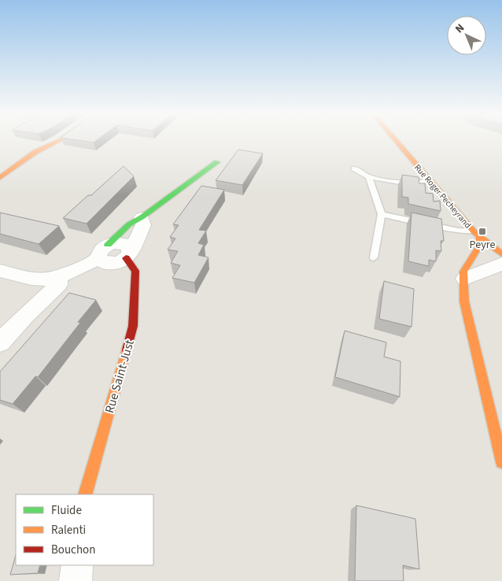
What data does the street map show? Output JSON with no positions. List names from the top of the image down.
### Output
{
  "streets": {
    "street": ["Rue Roger Pecheyrand", "Rue Saint-Just"]
  },
  "places": {
    "transit": ["Peyre"]
  },
  "legend": ["Fluide", "Ralenti", "Bouchon"],
  "north": "top left"
}
